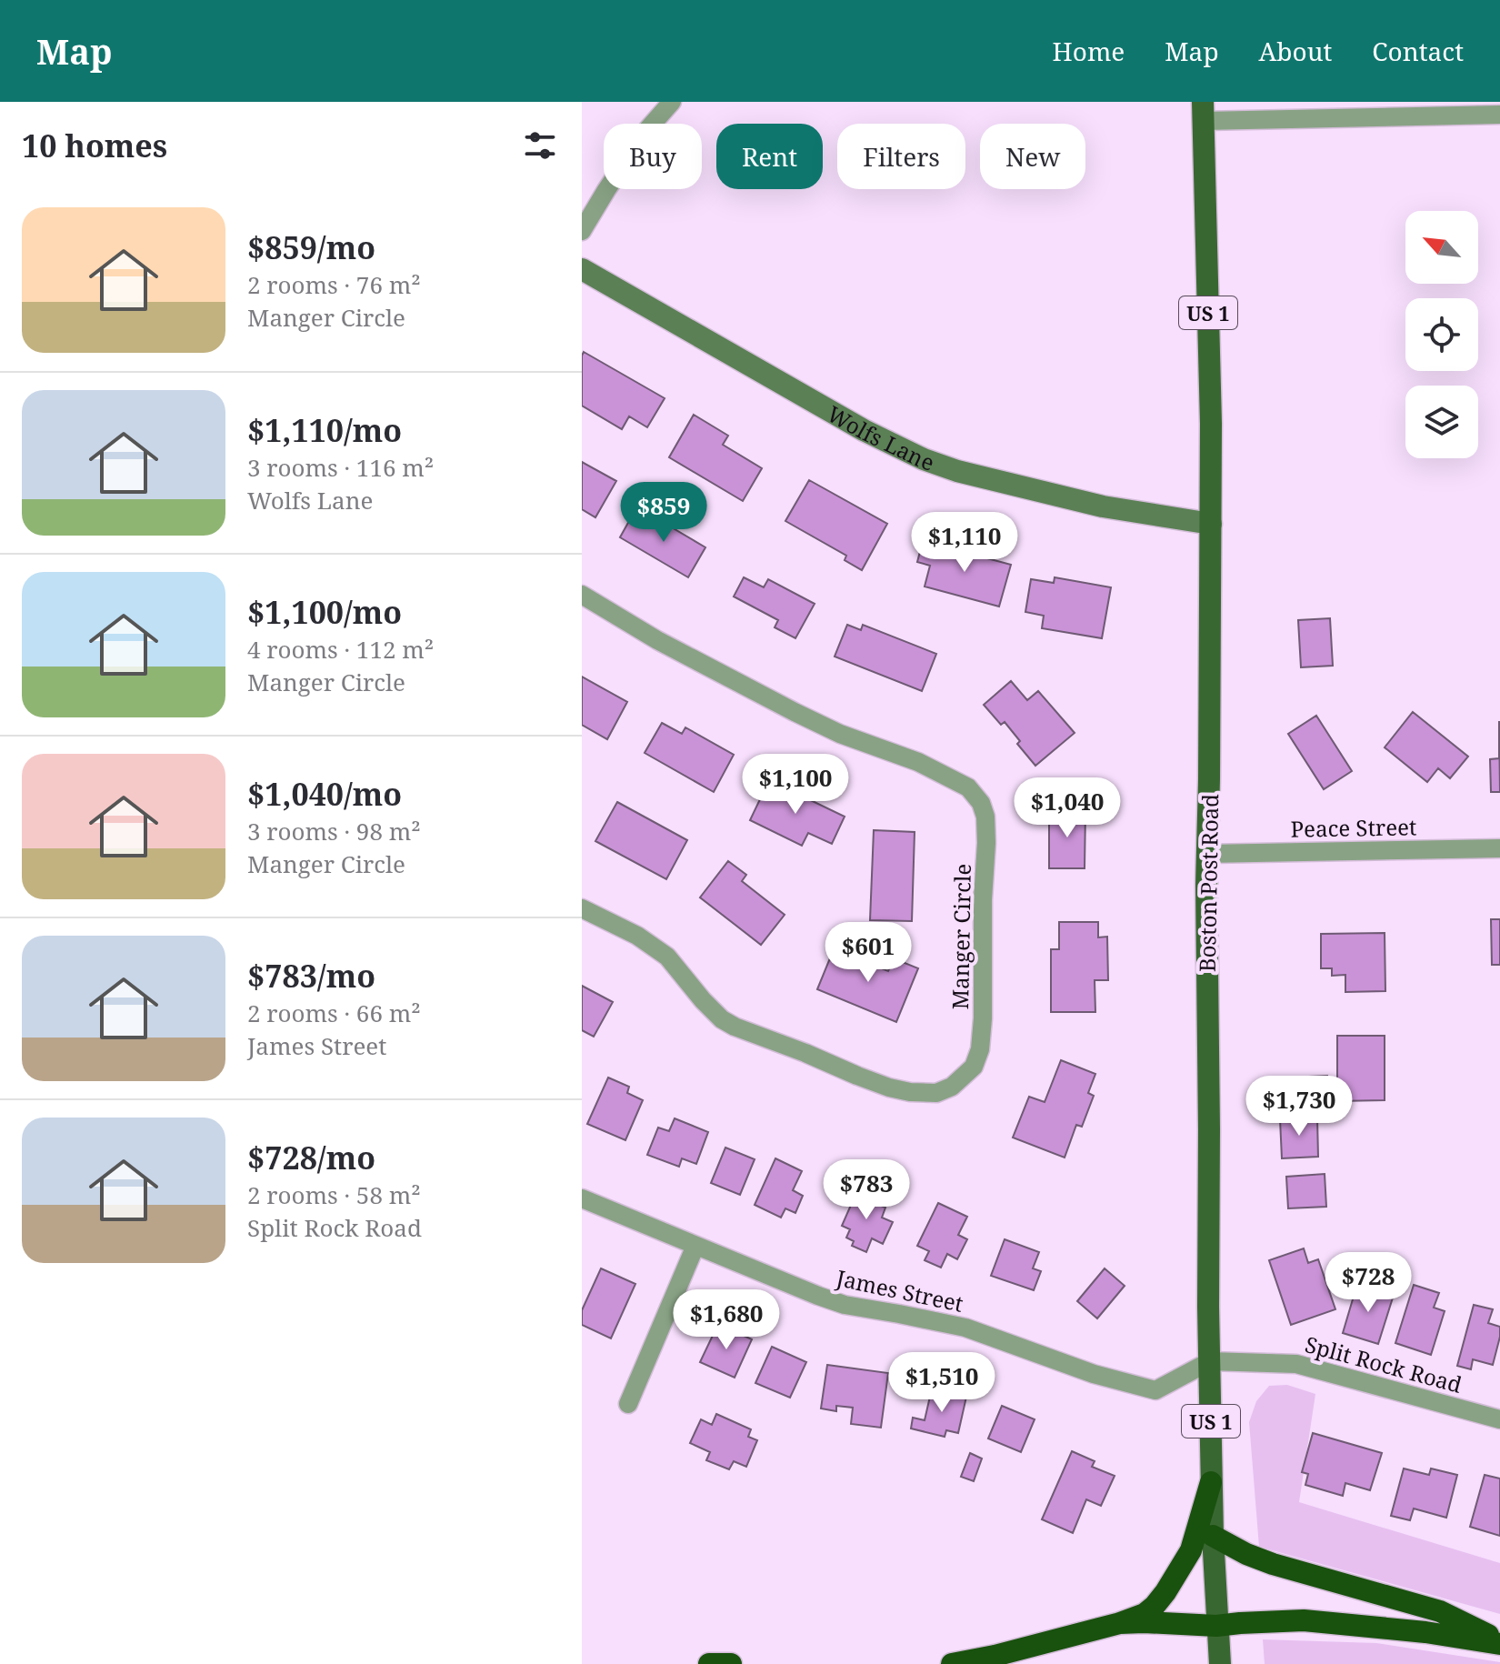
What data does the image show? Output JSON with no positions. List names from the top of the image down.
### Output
{
  "streets": {
    "main road": ["US 1", "Boston Post Road"],
    "street": [
      "Wolfs Lane",
      "Peace Street",
      "Manger Circle",
      "James Street",
      "Split Rock Road"
    ]
  },
  "crossings": [
    ["Wolfs Lane", "Boston Post Road"],
    ["Peace Street", "Boston Post Road"],
    ["Boston Post Road", "James Street"],
    ["Boston Post Road", "Split Rock Road"],
    ["James Street", "Split Rock Road"]
  ],
  "north": "top left",
  "page": {
    "header": "Map",
    "nav": [
      "Home",
      "Map",
      "About",
      "Contact"
    ],
    "heading": "10 homes",
    "chip": [
      "Buy",
      "Rent",
      "Filters",
      "New"
    ],
    "list": [
      {
        "name": "$859/mo",
        "note": "2 rooms · 76 m² · Manger Circle"
      },
      {
        "name": "$1,110/mo",
        "note": "3 rooms · 116 m² · Wolfs Lane"
      },
      {
        "name": "$1,100/mo",
        "note": "4 rooms · 112 m² · Manger Circle"
      },
      {
        "name": "$1,040/mo",
        "note": "3 rooms · 98 m² · Manger Circle"
      },
      {
        "name": "$783/mo",
        "note": "2 rooms · 66 m² · James Street"
      },
      {
        "name": "$728/mo",
        "note": "2 rooms · 58 m² · Split Rock Road"
      }
    ],
    "price": [
      "$859",
      "$1,110",
      "$1,100",
      "$1,040",
      "$601",
      "$1,730",
      "$783",
      "$728",
      "$1,680",
      "$1,510"
    ]
  }
}
